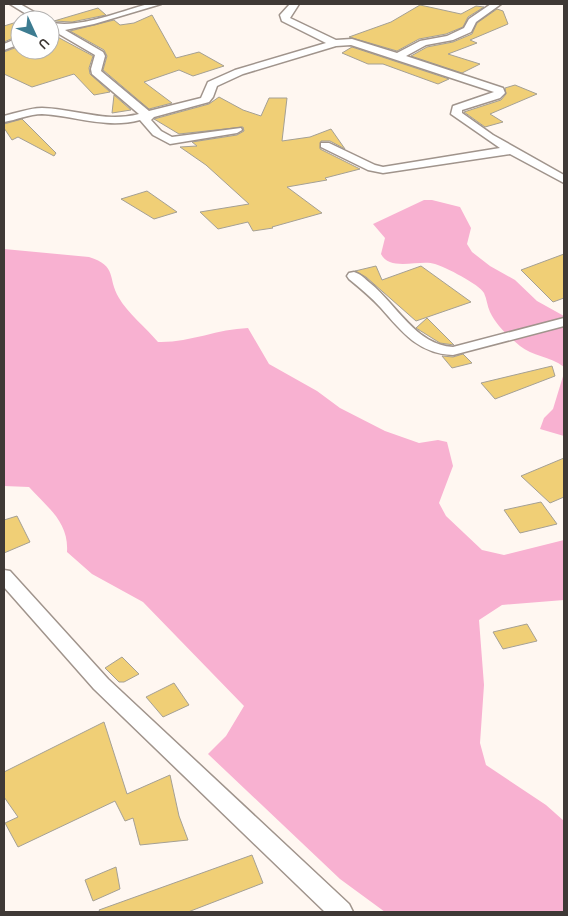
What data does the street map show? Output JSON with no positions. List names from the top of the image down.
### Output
{
  "north": "bottom right"
}
